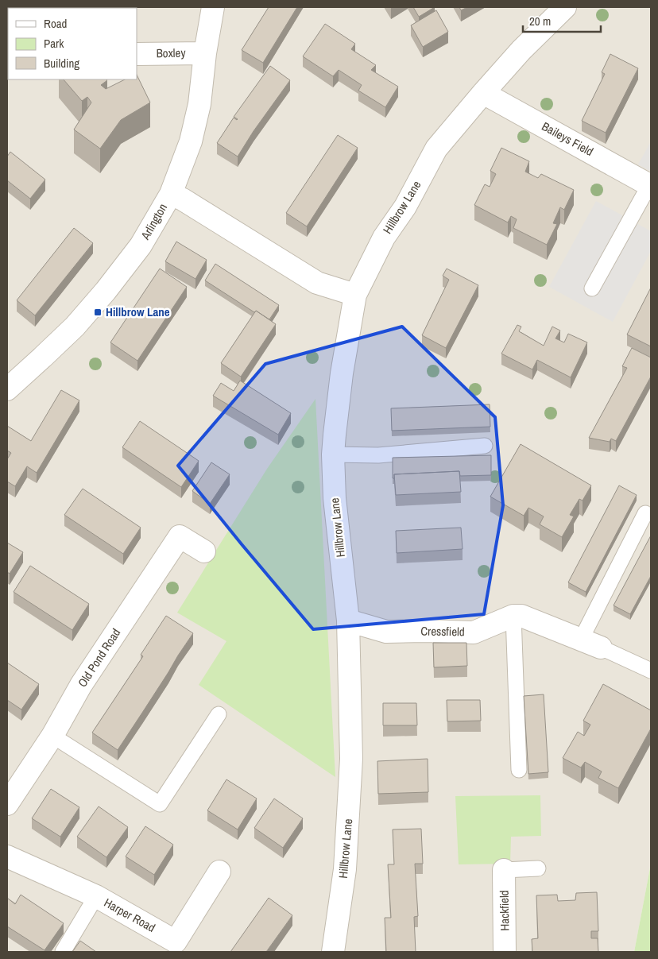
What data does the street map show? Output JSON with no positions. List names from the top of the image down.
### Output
{
  "streets": {
    "street": [
      "Boxley",
      "Baileys Field",
      "Hillbrow Lane",
      "Arlington",
      "Cressfield",
      "Old Pond Road",
      "Hackfield",
      "Harper Road"
    ]
  },
  "crossings": [
    ["Boxley", "Arlington"],
    ["Baileys Field", "Hillbrow Lane"],
    ["Hillbrow Lane", "Cressfield"]
  ],
  "places": {
    "transit": ["Hillbrow Lane"]
  },
  "legend": ["Road", "Park", "Building"],
  "scale_bar": "20 m"
}
